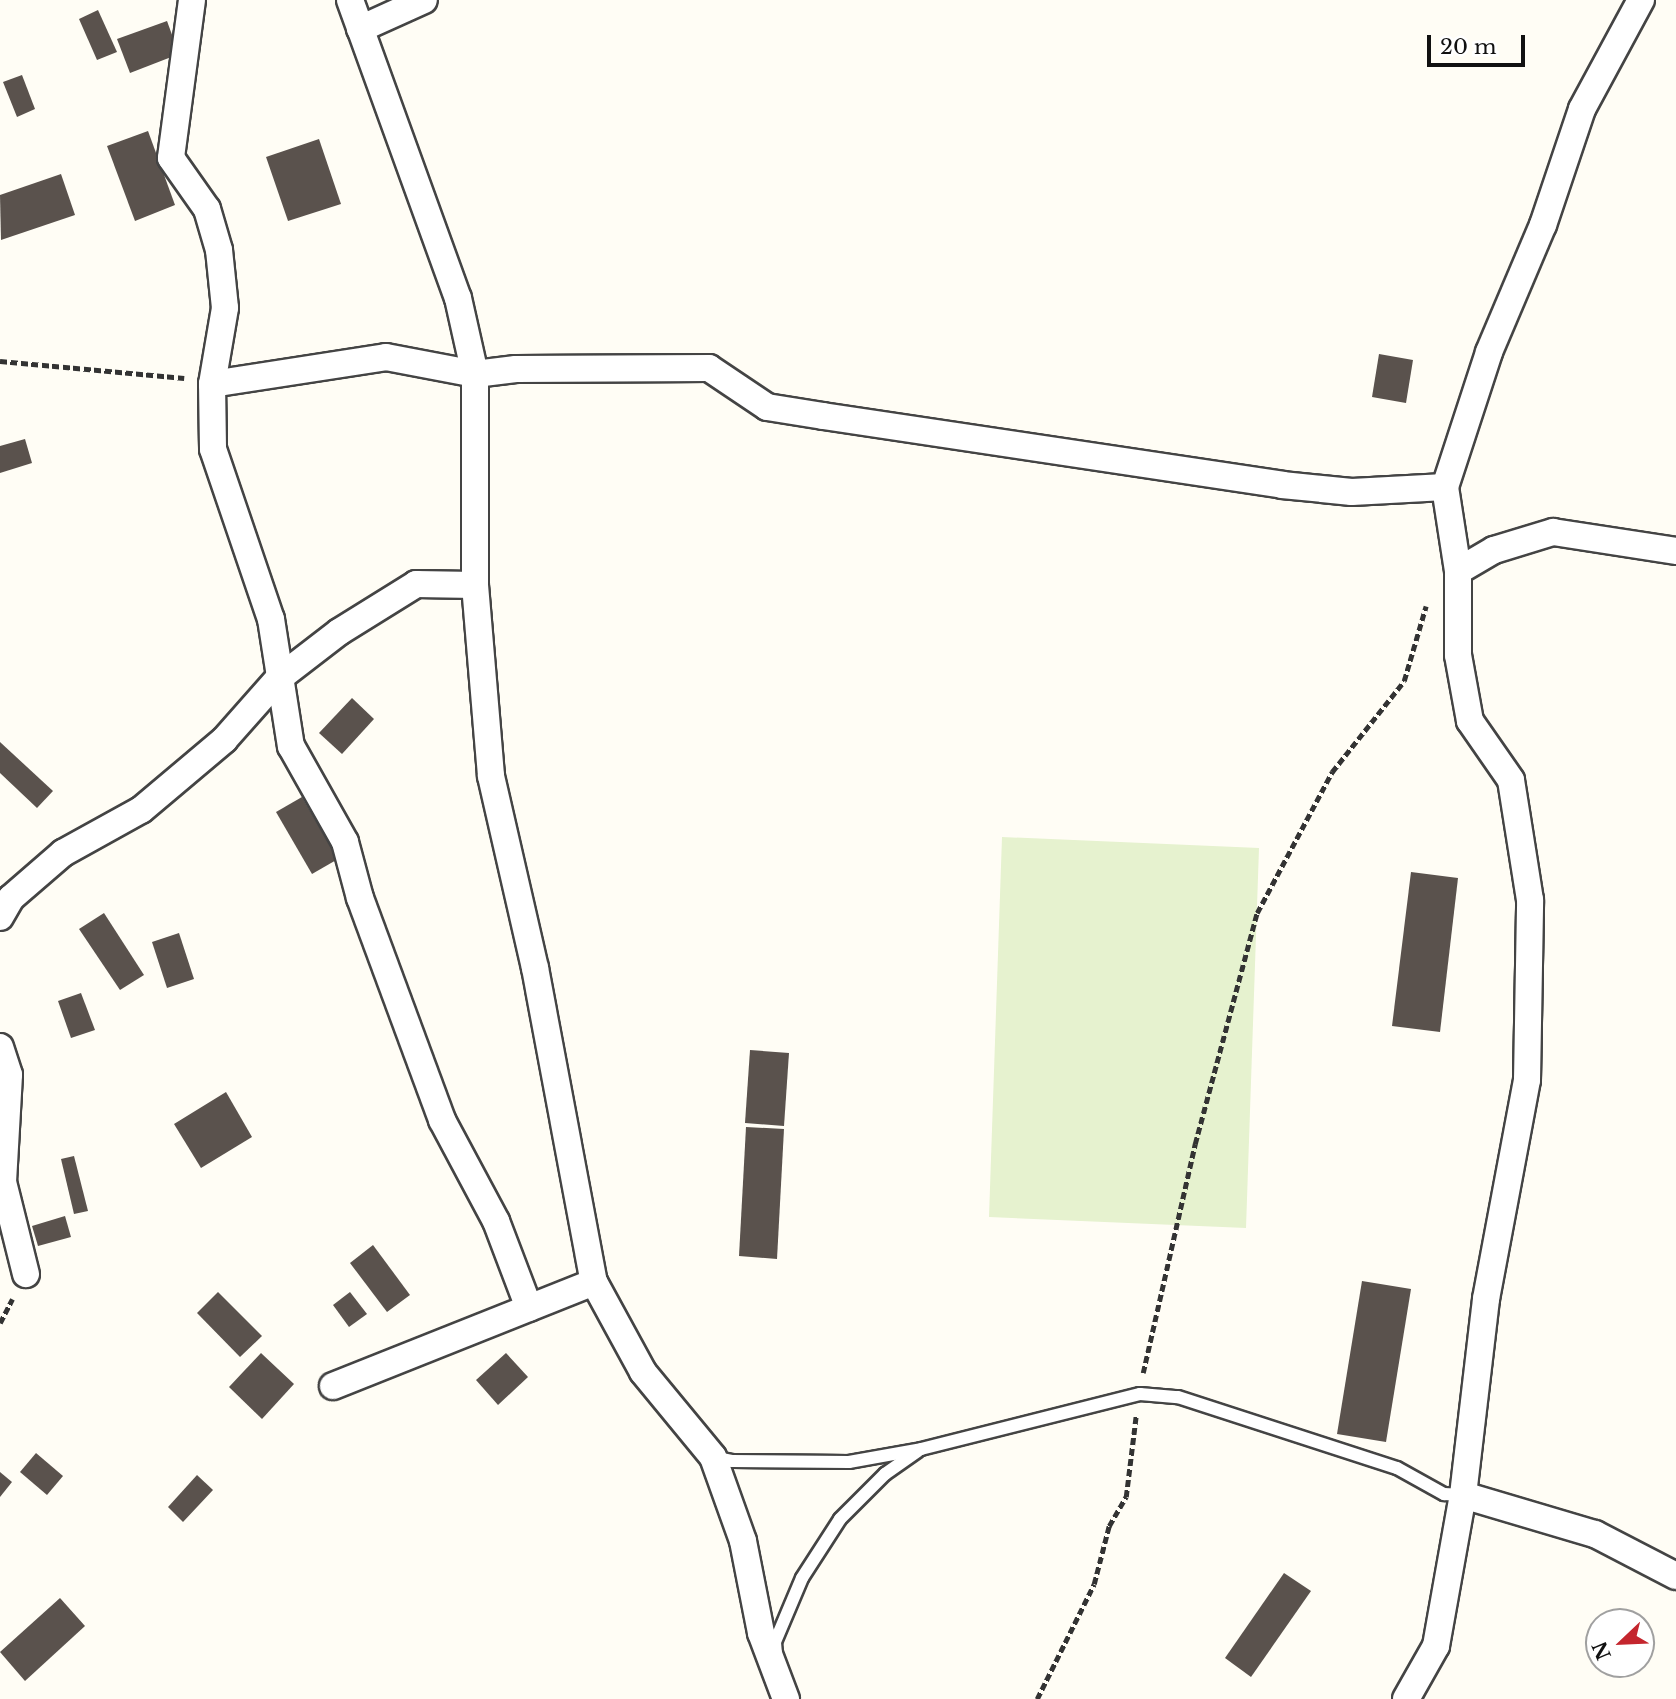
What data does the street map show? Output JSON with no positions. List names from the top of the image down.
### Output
{
  "scale_bar": "20 m",
  "north": "bottom left"
}
